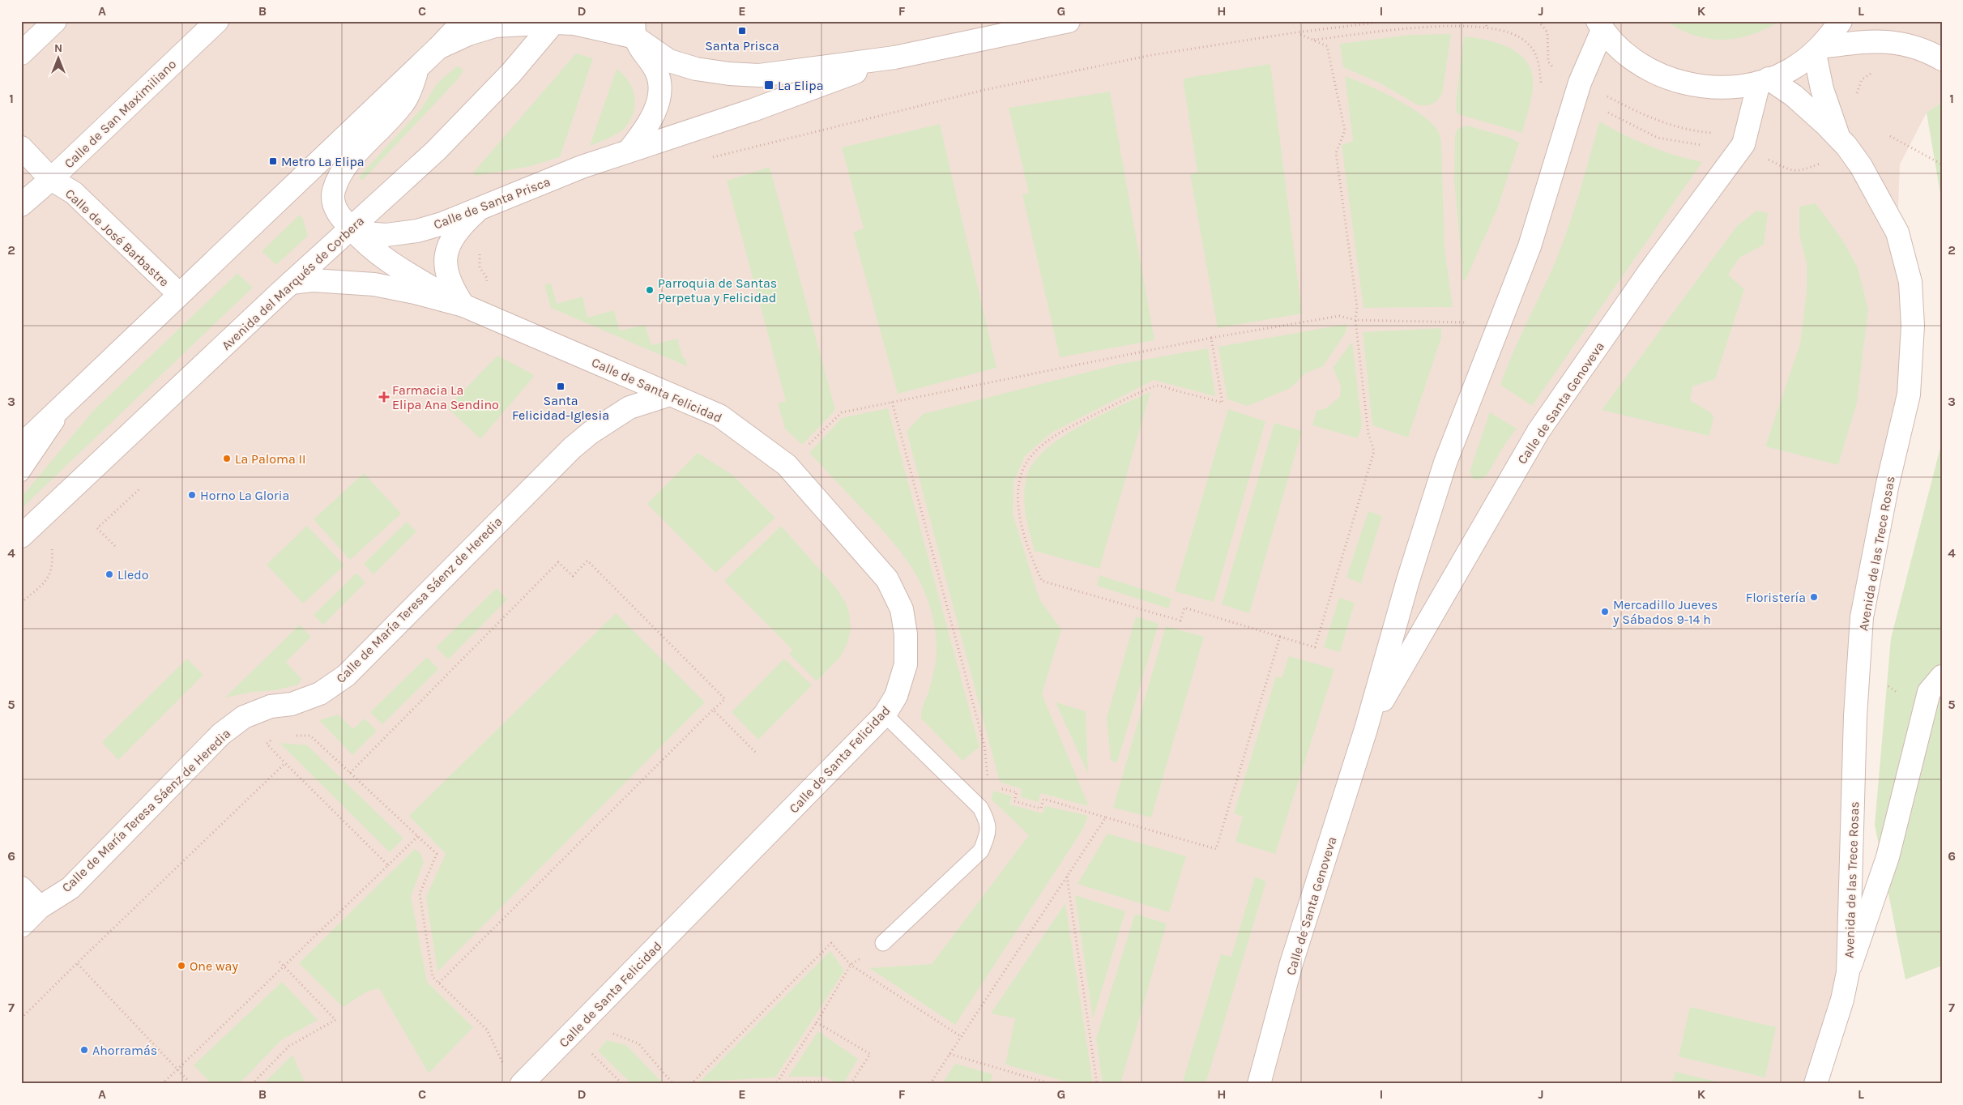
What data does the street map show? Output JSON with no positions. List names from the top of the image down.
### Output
{
  "streets": {
    "street": [
      "Calle de San Maximiliano",
      "Calle de Santa Prisca",
      "Calle de José Barbastre",
      "Avenida del Marqués de Corbera",
      "Calle de Santa Felicidad",
      "Calle de Santa Genoveva",
      "Avenida de las Trece Rosas",
      "Calle de María Teresa Sáenz de Heredia"
    ]
  },
  "crossings": [
    ["Calle de San Maximiliano", "Calle de José Barbastre"],
    ["Calle de Santa Prisca", "Avenida del Marqués de Corbera"],
    ["Calle de Santa Prisca", "Calle de Santa Felicidad"],
    ["Avenida del Marqués de Corbera", "Calle de Santa Felicidad"],
    ["Calle de Santa Felicidad", "Calle de María Teresa Sáenz de Heredia"],
    ["Calle de Santa Genoveva", "Avenida de las Trece Rosas"]
  ],
  "places": {
    "transit": [
      "Santa Prisca",
      "La Elipa",
      "Metro La Elipa",
      "Santa Felicidad-Iglesia"
    ],
    "other": [
      "Parroquia de Santas Perpetua y Felicidad",
      "La Paloma II",
      "Horno La Gloria",
      "Lledo",
      "Floristería",
      "Mercadillo Jueves y Sábados 9-14 h",
      "One way",
      "Ahorramás"
    ],
    "health": ["Farmacia La Elipa Ana Sendino"]
  },
  "north": "top",
  "grid": {
    "columns": [
      "A",
      "B",
      "C",
      "D",
      "E",
      "F",
      "G",
      "H",
      "I",
      "J",
      "K",
      "L"
    ],
    "rows": [
      "1",
      "2",
      "3",
      "4",
      "5",
      "6",
      "7"
    ]
  }
}
